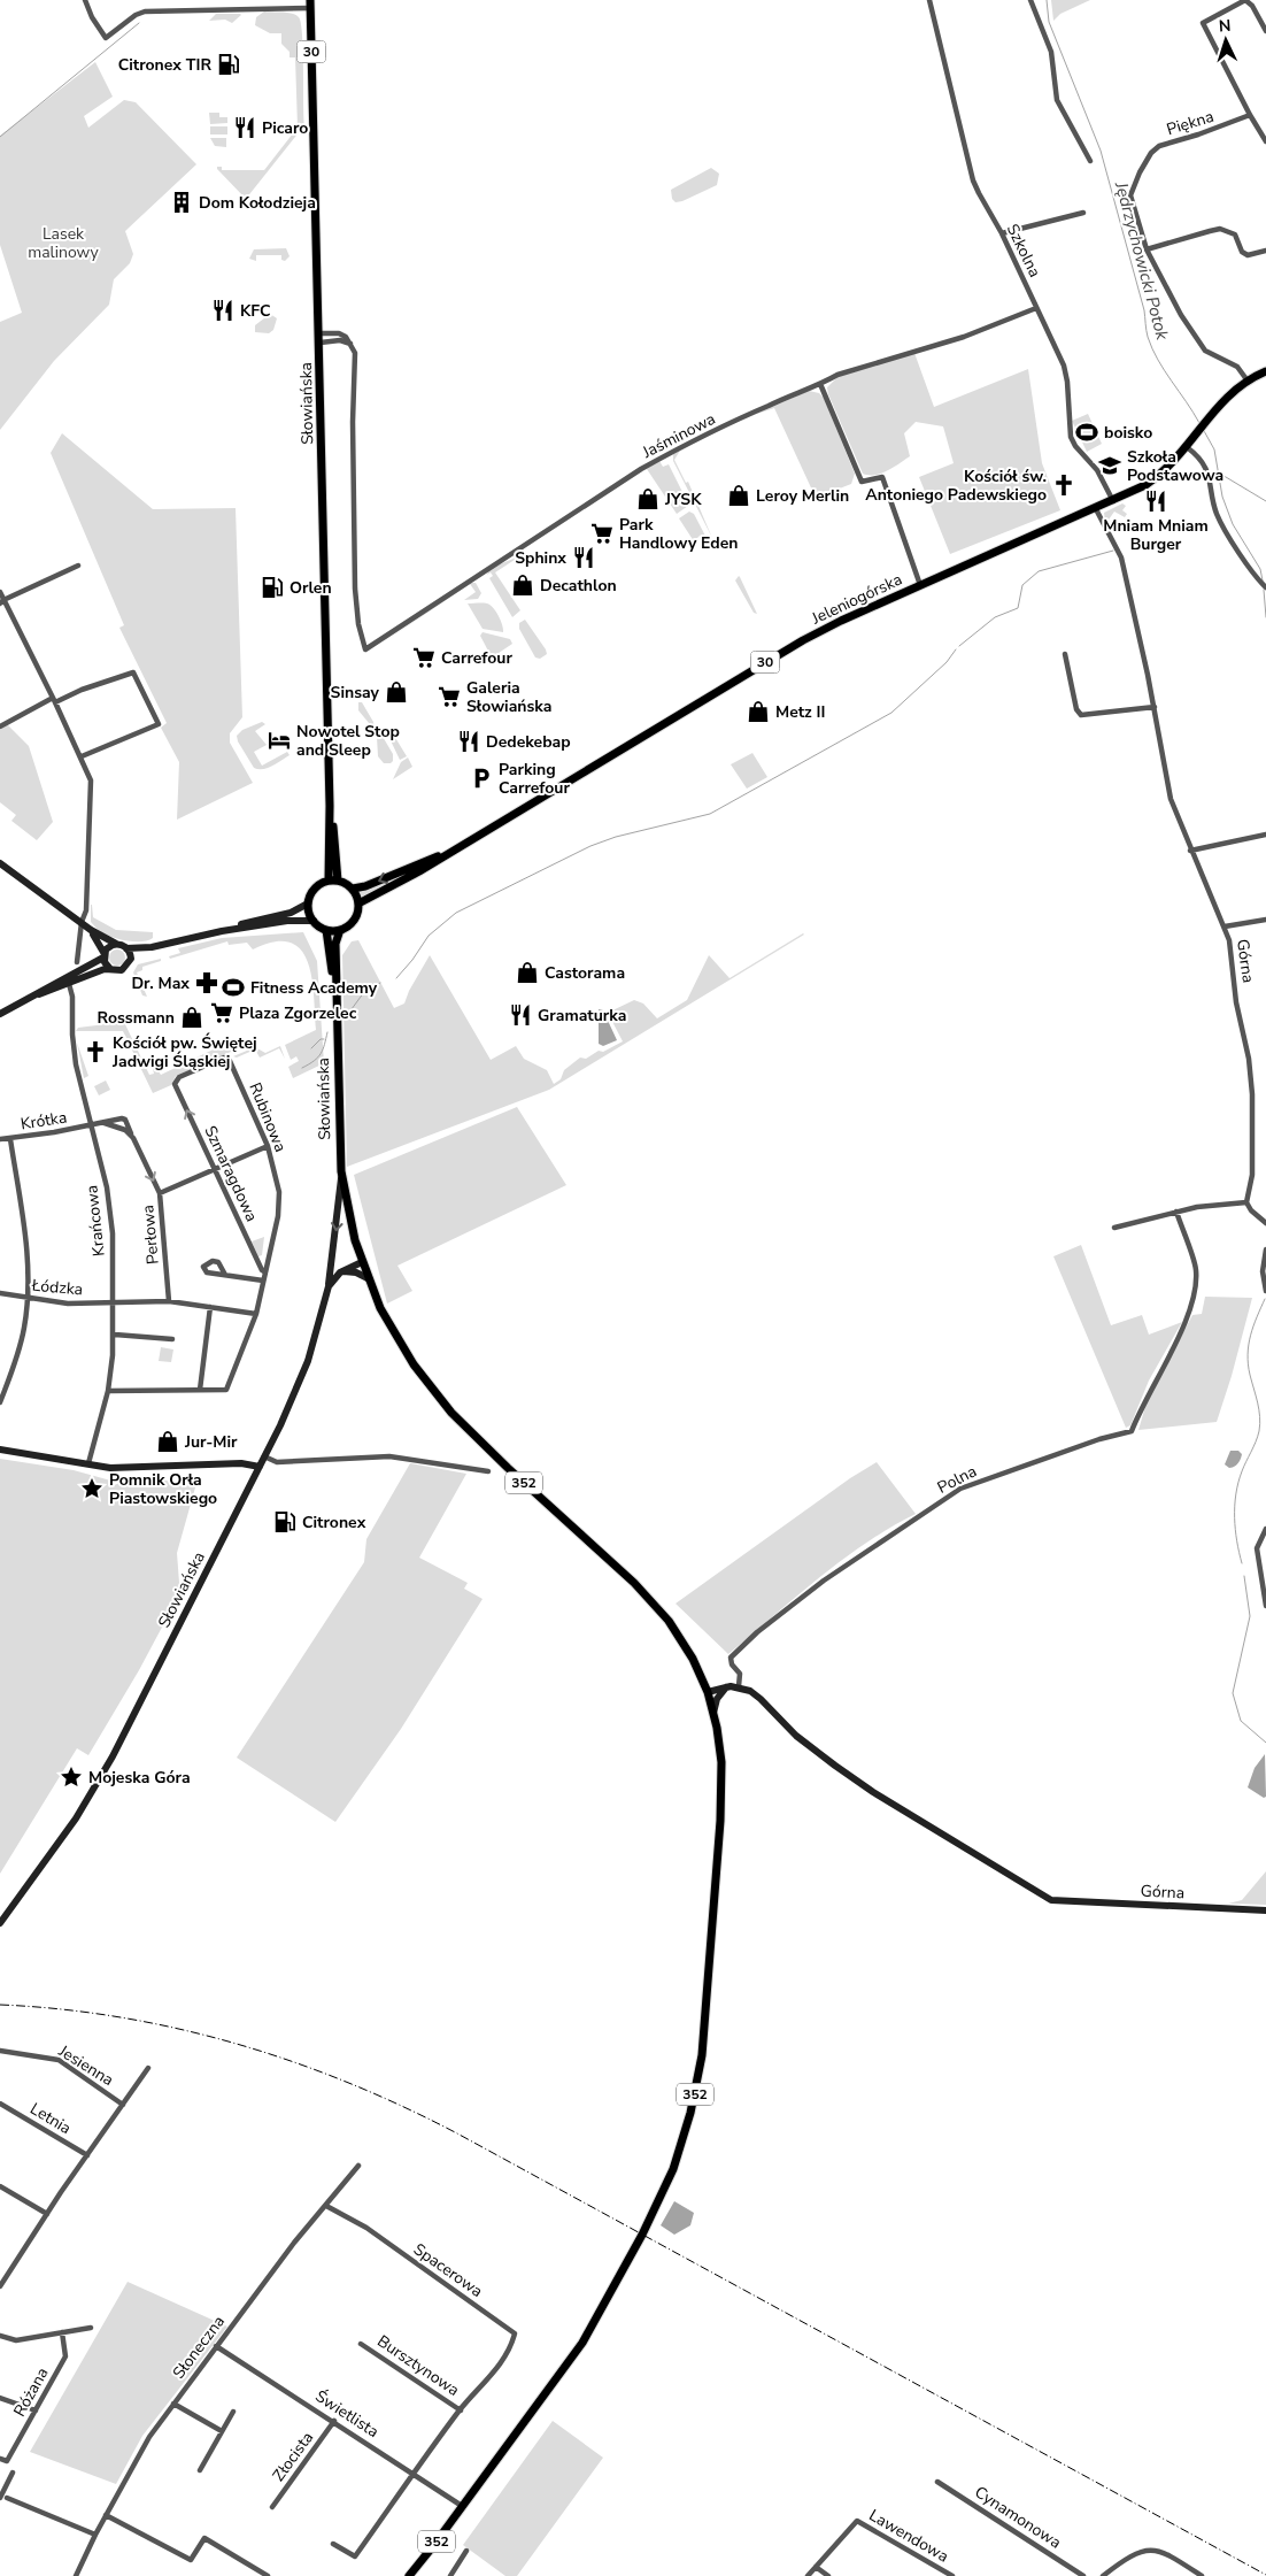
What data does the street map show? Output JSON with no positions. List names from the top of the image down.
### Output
{
  "streets": {
    "main road": [
      "30",
      "Słowiańska",
      "Jeleniogórska",
      "352"
    ],
    "street": [
      "Piękna",
      "Szkolna",
      "Jaśminowa",
      "Górna",
      "Rubinowa",
      "Krótka",
      "Szmaragdowa",
      "Krańcowa",
      "Perłowa",
      "Łódzka",
      "Polna",
      "Jesienna",
      "Letnia",
      "Spacerowa",
      "Słoneczna",
      "Bursztynowa",
      "Różana",
      "Świetlista",
      "Złocista",
      "Cynamonowa",
      "Lawendowa"
    ]
  },
  "crossings": [
    ["Szkolna", "Jaśminowa"],
    ["Szkolna", "Jeleniogórska"],
    ["Słowiańska", "Jaśminowa"],
    ["Słowiańska", "Jeleniogórska"],
    ["Słowiańska", "352"],
    ["Jeleniogórska", "Górna"],
    ["Górna", "Polna"],
    ["Rubinowa", "Szmaragdowa"],
    ["Rubinowa", "Łódzka"],
    ["Krótka", "Krańcowa"],
    ["Krótka", "Perłowa"],
    ["Krańcowa", "Perłowa"],
    ["Krańcowa", "Łódzka"],
    ["Perłowa", "Łódzka"],
    ["352", "Świetlista"],
    ["Spacerowa", "Słoneczna"],
    ["Spacerowa", "Bursztynowa"],
    ["Słoneczna", "Świetlista"],
    ["Bursztynowa", "Świetlista"],
    ["Świetlista", "Złocista"]
  ],
  "one_way": ["Szmaragdowa"],
  "water": ["Jędrzychowicki Potok"],
  "parks": ["Lasek malinowy"],
  "places": {
    "fuel station": ["Citronex TIR", "Orlen", "Citronex"],
    "restaurant": [
      "Picaro",
      "KFC",
      "Mniam Mniam Burger",
      "Sphinx",
      "Dedekebap",
      "Gramaturka"
    ],
    "building": ["Dom Kołodzieja"],
    "sports": ["boisko", "Fitness Academy"],
    "school or university": ["Szkoła Podstawowa"],
    "church": ["Kościół św. Antoniego Padewskiego", "Kościół pw. Świętej Jadwigi Śląskiej"],
    "shop": [
      "Leroy Merlin",
      "JYSK",
      "Decathlon",
      "Sinsay",
      "Metz II",
      "Castorama",
      "Rossmann",
      "Jur-Mir"
    ],
    "supermarket": [
      "Park Handlowy Eden",
      "Carrefour",
      "Galeria Słowiańska",
      "Plaza Zgorzelec"
    ],
    "hotel": ["Nowotel Stop and Sleep"],
    "parking": ["Parking Carrefour"],
    "pharmacy": ["Dr. Max"],
    "place": ["Pomnik Orła Piastowskiego", "Mojeska Góra"]
  },
  "north": "top"
}
